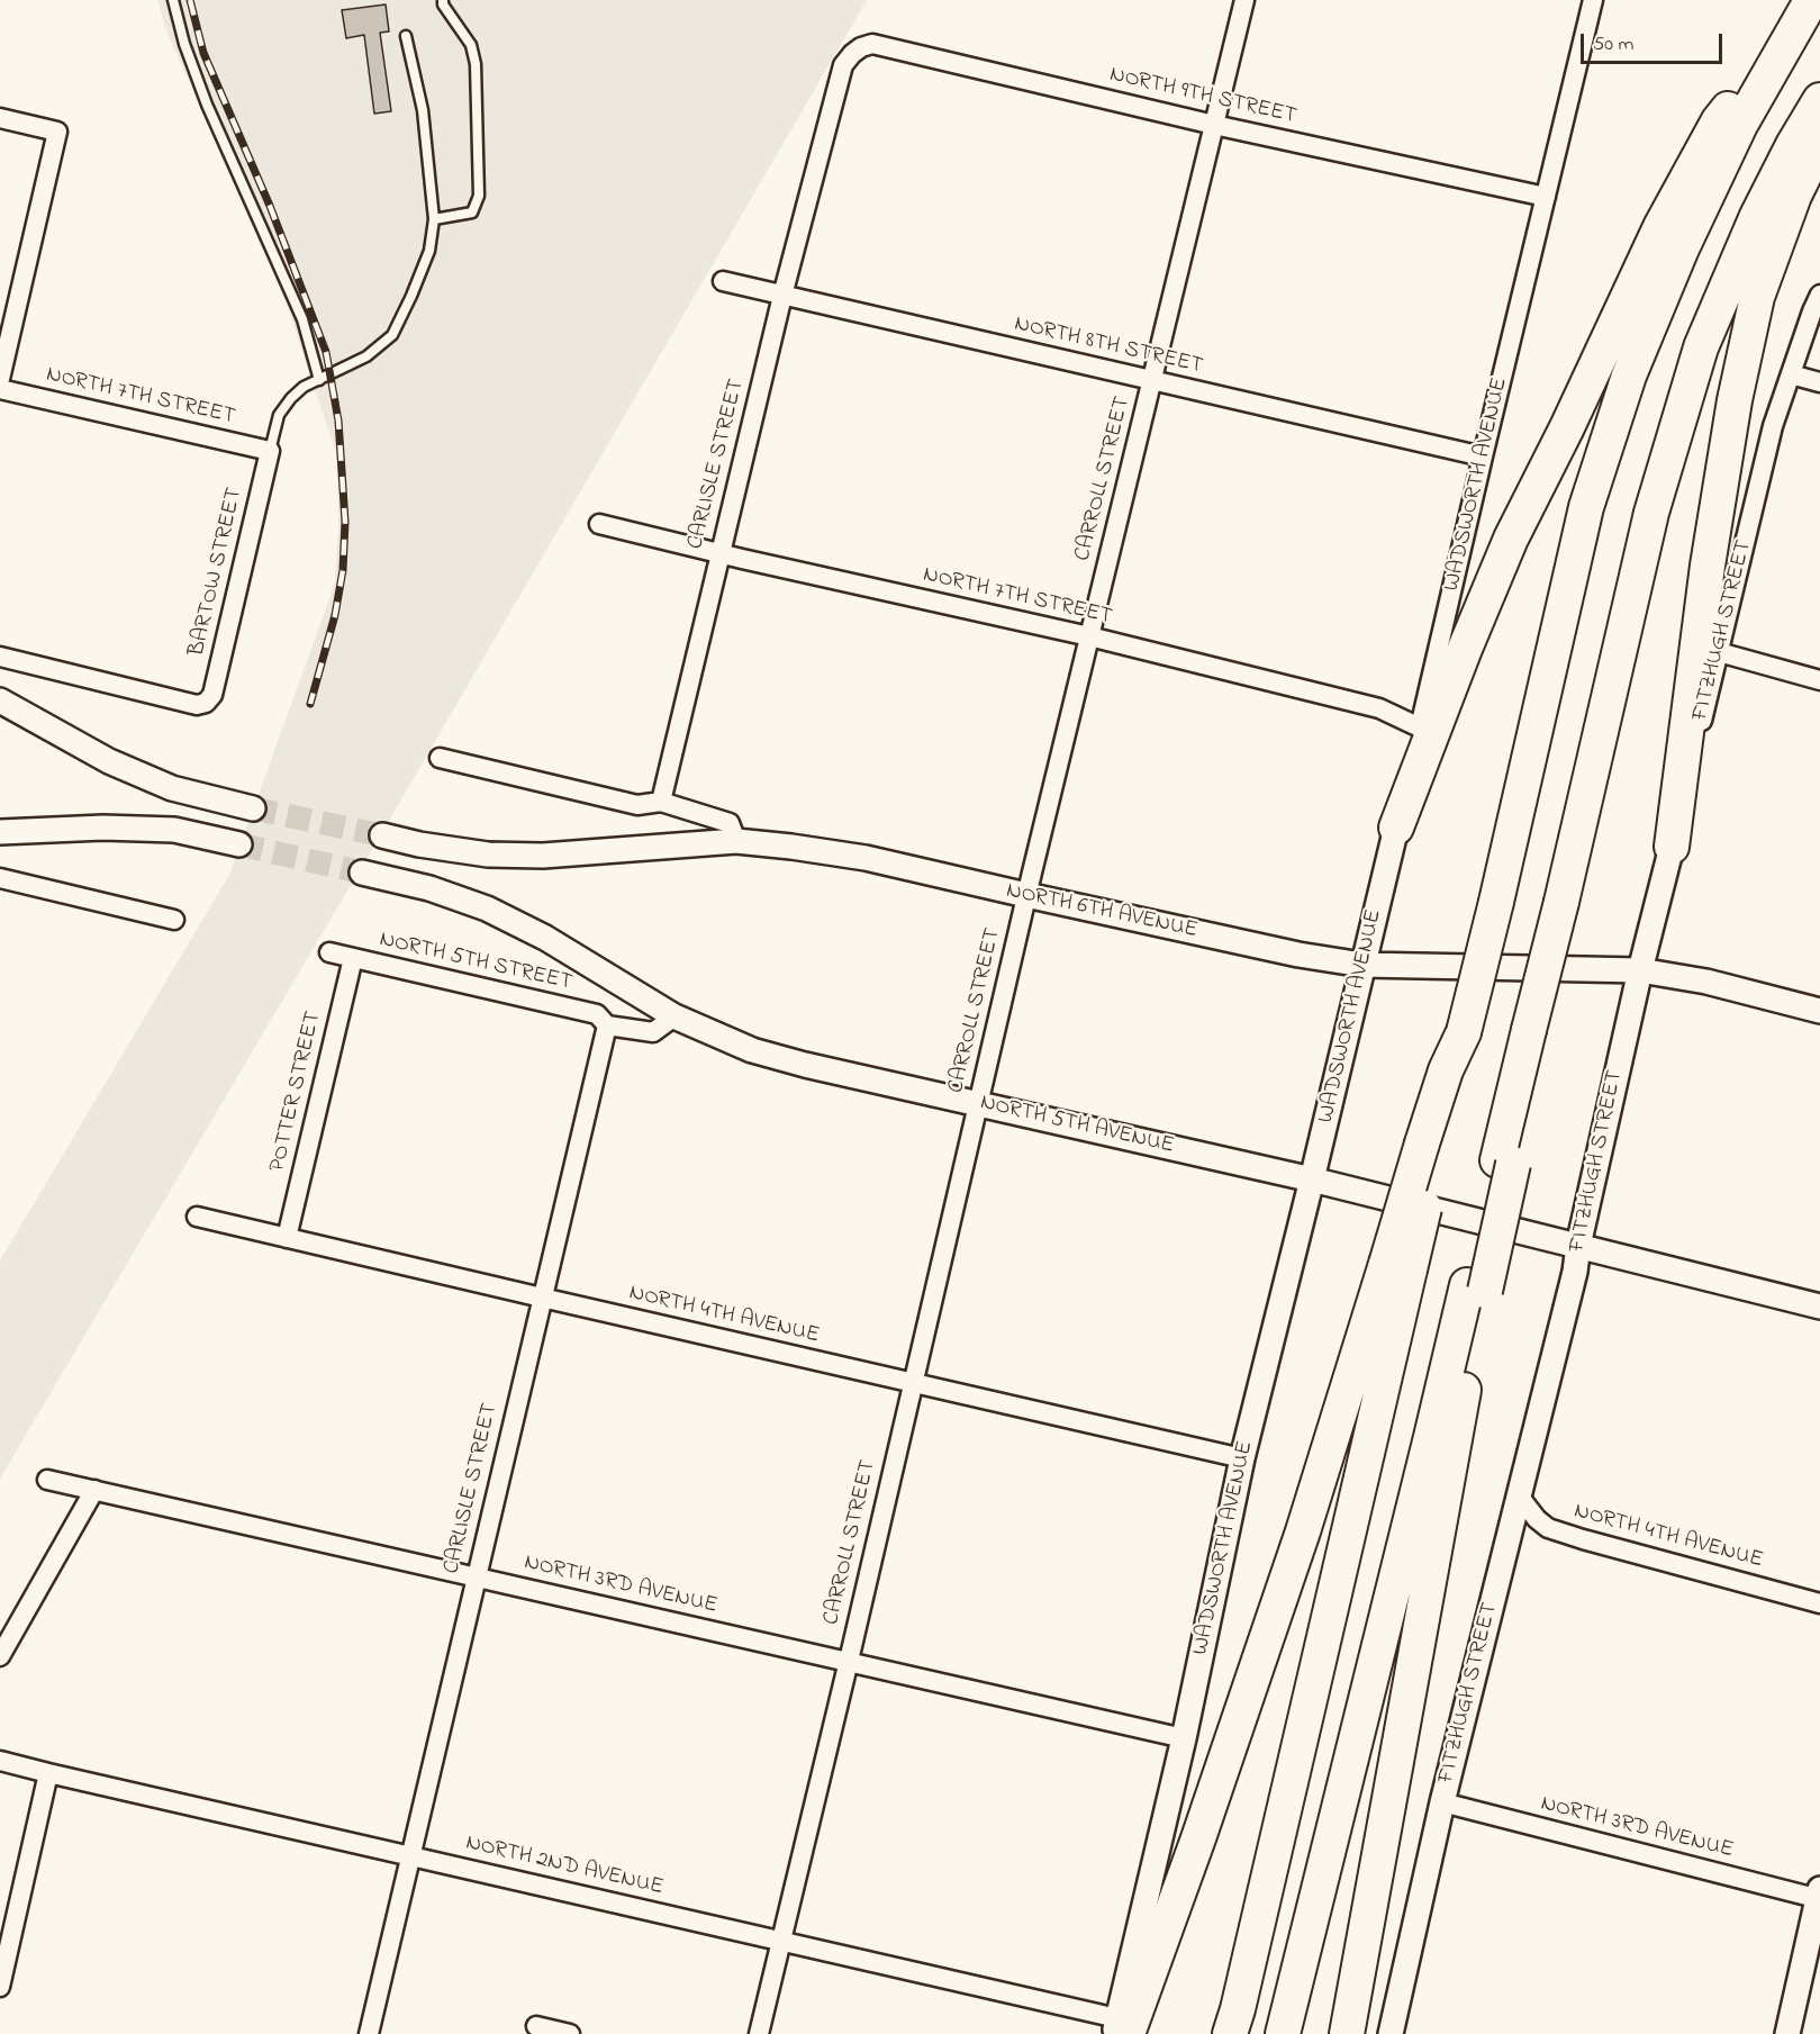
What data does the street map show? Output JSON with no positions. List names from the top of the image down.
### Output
{
  "streets": {
    "street": [
      "NORTH 9TH STREET",
      "NORTH 8TH STREET",
      "NORTH 7TH STREET",
      "CARLISLE STREET",
      "CARROLL STREET",
      "WADSWORTH AVENUE",
      "BARTOW STREET",
      "FITZHUGH STREET",
      "NORTH 6TH AVENUE",
      "NORTH 5TH STREET",
      "POTTER STREET",
      "NORTH 5TH AVENUE",
      "NORTH 4TH AVENUE",
      "NORTH 3RD AVENUE",
      "NORTH 2ND AVENUE"
    ]
  },
  "crossings": [
    ["NORTH 9TH STREET", "CARLISLE STREET"],
    ["NORTH 9TH STREET", "CARROLL STREET"],
    ["NORTH 9TH STREET", "WADSWORTH AVENUE"],
    ["NORTH 8TH STREET", "CARLISLE STREET"],
    ["NORTH 8TH STREET", "CARROLL STREET"],
    ["NORTH 8TH STREET", "WADSWORTH AVENUE"],
    ["NORTH 7TH STREET", "CARLISLE STREET"],
    ["NORTH 7TH STREET", "CARROLL STREET"],
    ["NORTH 7TH STREET", "WADSWORTH AVENUE"],
    ["NORTH 7TH STREET", "BARTOW STREET"],
    ["CARLISLE STREET", "NORTH 5TH STREET"],
    ["CARLISLE STREET", "NORTH 4TH AVENUE"],
    ["CARLISLE STREET", "NORTH 3RD AVENUE"],
    ["CARLISLE STREET", "NORTH 2ND AVENUE"],
    ["CARROLL STREET", "NORTH 6TH AVENUE"],
    ["CARROLL STREET", "NORTH 5TH AVENUE"],
    ["CARROLL STREET", "NORTH 4TH AVENUE"],
    ["CARROLL STREET", "NORTH 3RD AVENUE"],
    ["CARROLL STREET", "NORTH 2ND AVENUE"],
    ["WADSWORTH AVENUE", "NORTH 6TH AVENUE"],
    ["WADSWORTH AVENUE", "NORTH 5TH AVENUE"],
    ["WADSWORTH AVENUE", "NORTH 4TH AVENUE"],
    ["WADSWORTH AVENUE", "NORTH 3RD AVENUE"],
    ["WADSWORTH AVENUE", "NORTH 2ND AVENUE"],
    ["FITZHUGH STREET", "NORTH 6TH AVENUE"],
    ["FITZHUGH STREET", "NORTH 5TH AVENUE"],
    ["FITZHUGH STREET", "NORTH 4TH AVENUE"],
    ["FITZHUGH STREET", "NORTH 3RD AVENUE"],
    ["NORTH 5TH STREET", "POTTER STREET"],
    ["POTTER STREET", "NORTH 4TH AVENUE"]
  ],
  "scale_bar": "50 m"
}
